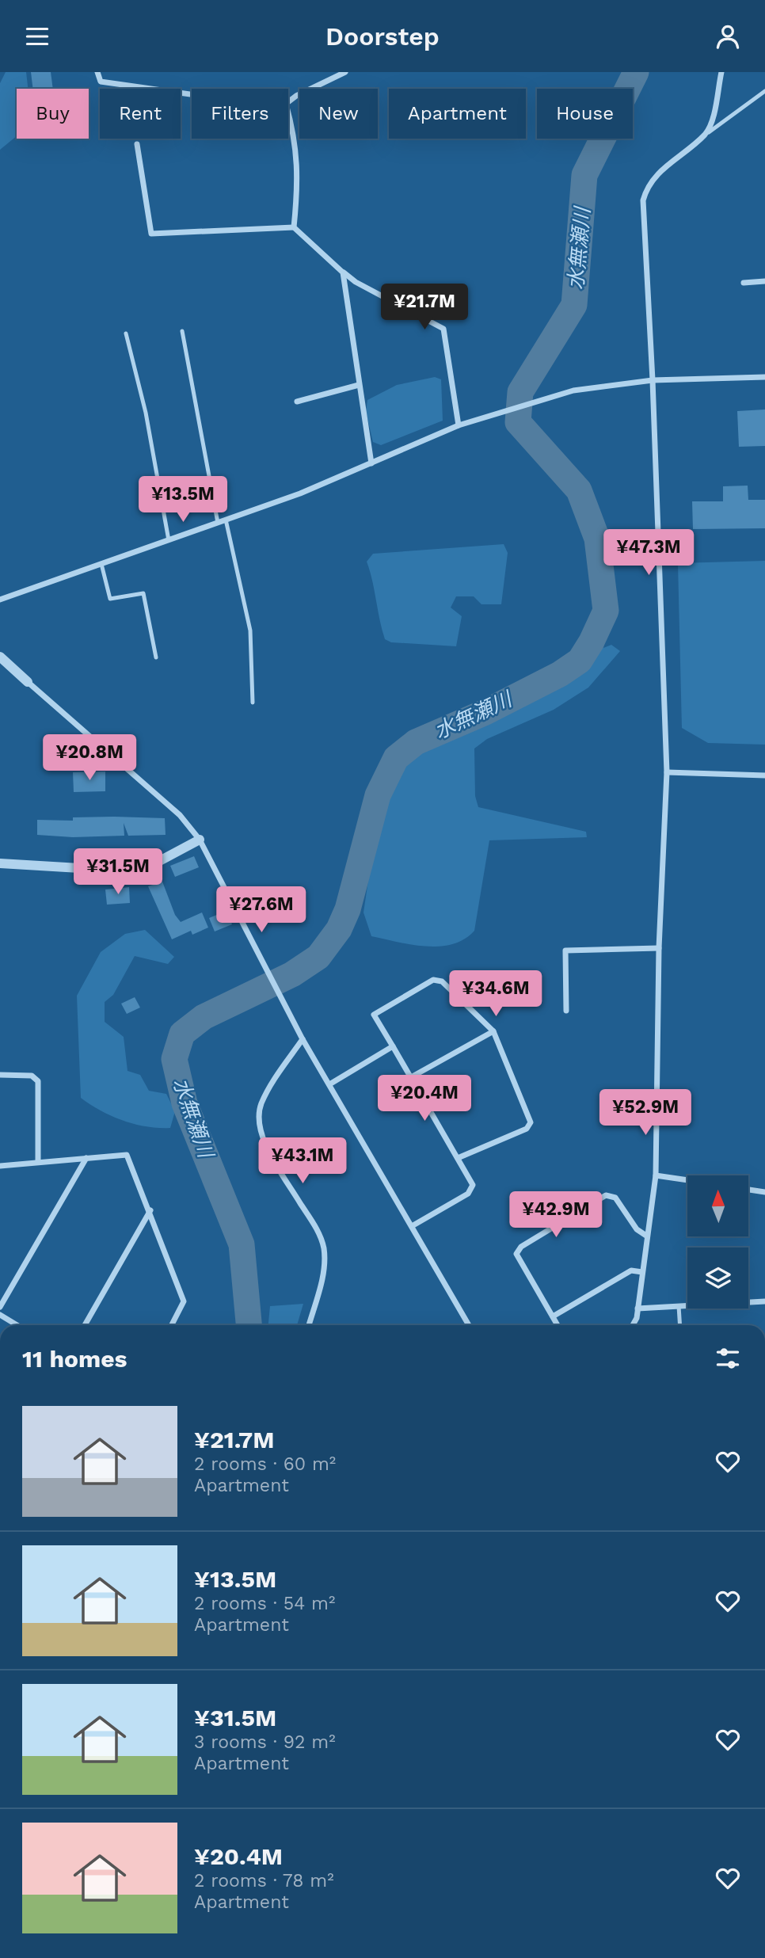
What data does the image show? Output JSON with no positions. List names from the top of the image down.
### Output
{
  "water": ["水無瀬川"],
  "north": "top",
  "page": {
    "header": "Doorstep",
    "chip": [
      "Buy",
      "Rent",
      "Filters",
      "New",
      "Apartment",
      "House"
    ],
    "price": [
      "¥21.7M",
      "¥13.5M",
      "¥47.3M",
      "¥20.8M",
      "¥31.5M",
      "¥27.6M",
      "¥34.6M",
      "¥20.4M",
      "¥52.9M",
      "¥43.1M",
      "¥42.9M"
    ],
    "heading": "11 homes",
    "list": [
      {
        "name": "¥21.7M",
        "note": "2 rooms · 60 m² · Apartment"
      },
      {
        "name": "¥13.5M",
        "note": "2 rooms · 54 m² · Apartment"
      },
      {
        "name": "¥31.5M",
        "note": "3 rooms · 92 m² · Apartment"
      },
      {
        "name": "¥20.4M",
        "note": "2 rooms · 78 m² · Apartment"
      }
    ]
  }
}
